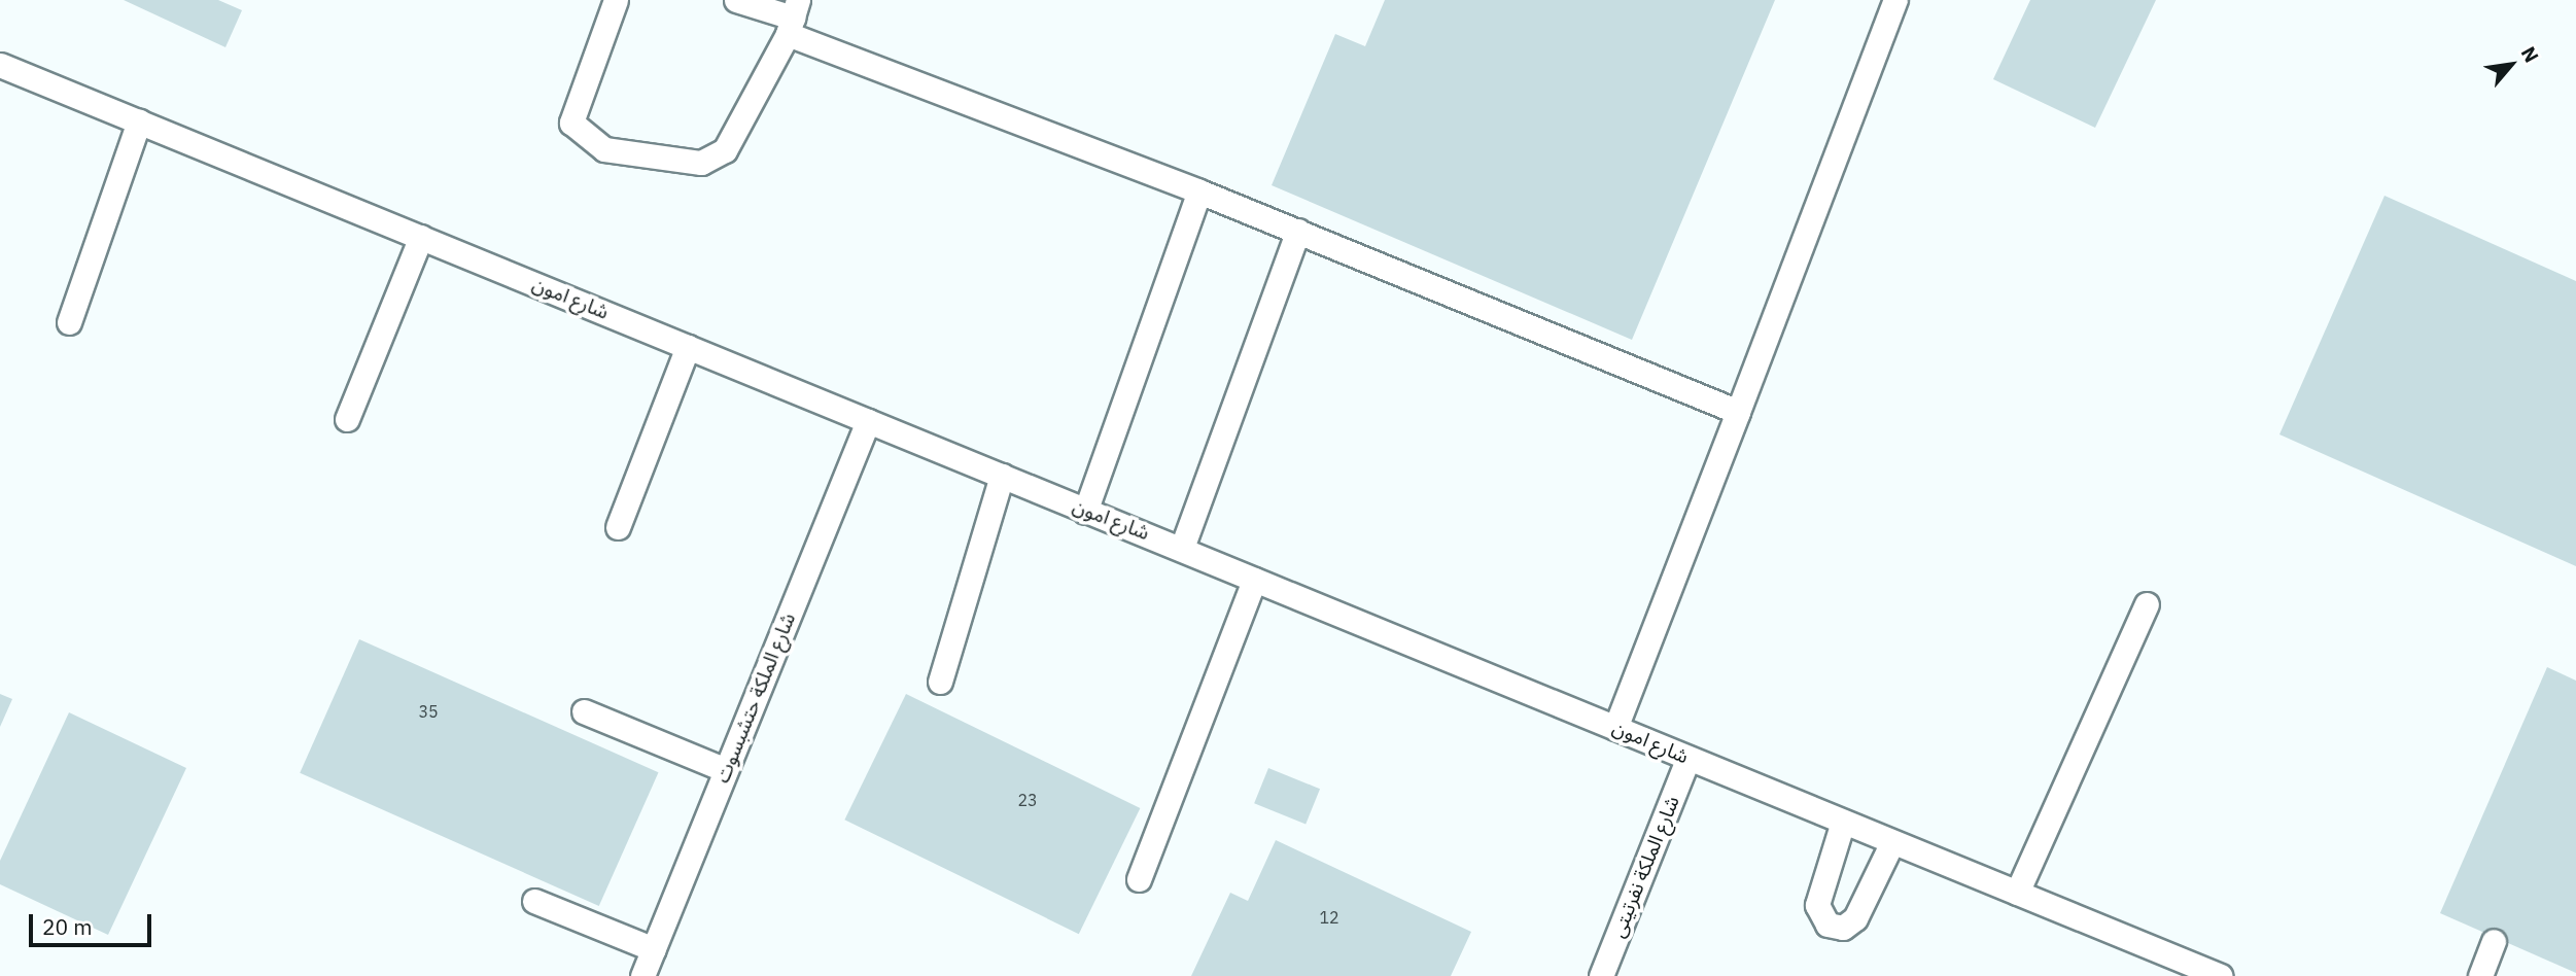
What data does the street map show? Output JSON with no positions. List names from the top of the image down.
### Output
{
  "streets": {
    "lane": ["شارع امون", "شارع الملكة حتشبسوت", "شارع الملكة نفرتيتى"]
  },
  "crossings": [
    ["شارع امون", "شارع الملكة حتشبسوت"],
    ["شارع امون", "شارع الملكة نفرتيتى"]
  ],
  "house_numbers": ["35", "23", "12"],
  "scale_bar": "20 m",
  "north": "top right"
}
